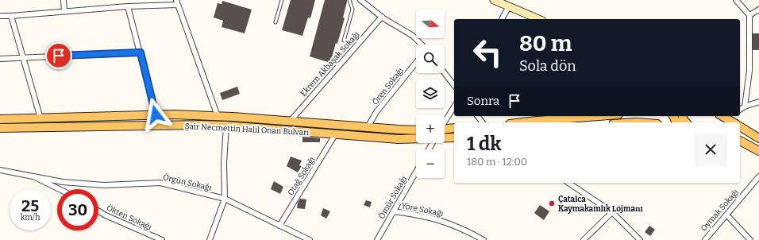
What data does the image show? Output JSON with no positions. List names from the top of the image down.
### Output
{
  "streets": {
    "main road": ["Şair Necmettin Halil Onan Bulvarı"],
    "street": [
      "Ekrem Akbaşak Sokağı",
      "Ören Sokağı",
      "Otağ Sokağı",
      "Örgün Sokağı",
      "Ömür Sokağı",
      "Yöre Sokağı",
      "Oymak Sokağı",
      "Ökten Sokağı"
    ]
  },
  "crossings": [
    ["Ekrem Akbaşak Sokağı", "Şair Necmettin Halil Onan Bulvarı"],
    ["Ören Sokağı", "Şair Necmettin Halil Onan Bulvarı"],
    ["Şair Necmettin Halil Onan Bulvarı", "Otağ Sokağı"],
    ["Otağ Sokağı", "Örgün Sokağı"],
    ["Ömür Sokağı", "Yöre Sokağı"]
  ],
  "places": ["Çatalca Kaymakamlık Lojmanı"],
  "north": "right",
  "page": {
    "map_buttons": ["+", "−"],
    "turn": ["80 m", "Sola dön"],
    "then": "Sonra",
    "heading": ["1 dk", "180 m · 12:00"],
    "speed": "25 km/h",
    "limit": "30"
  }
}
